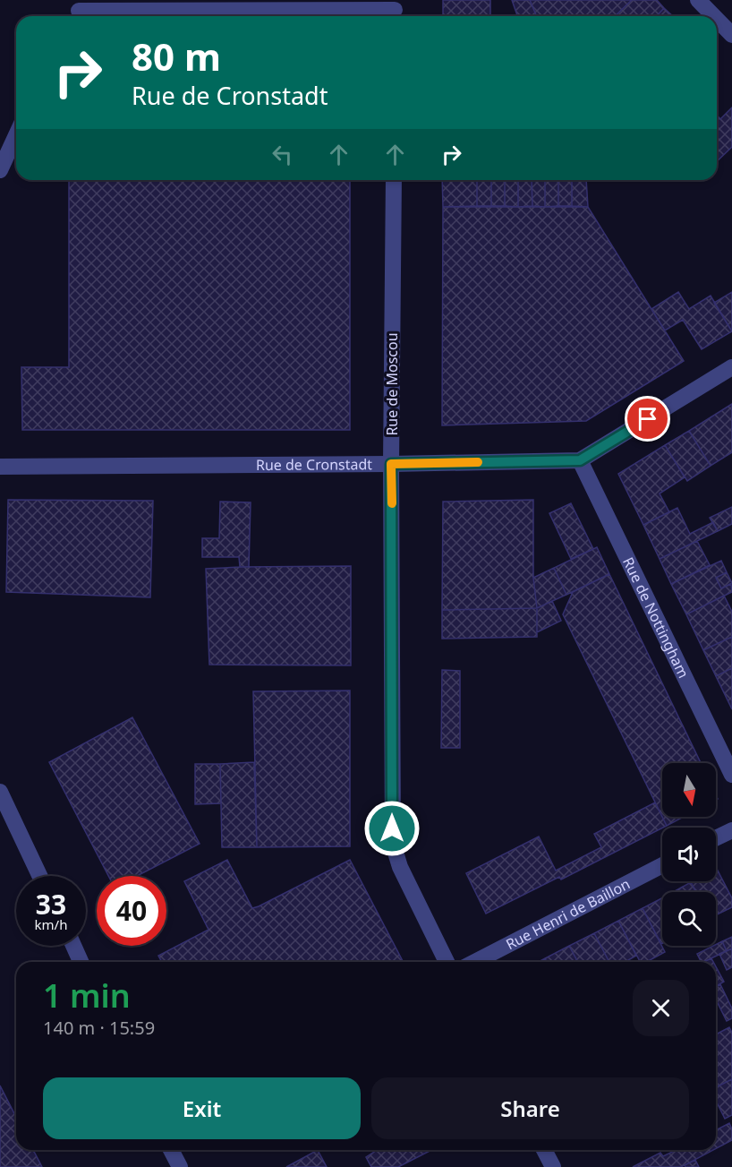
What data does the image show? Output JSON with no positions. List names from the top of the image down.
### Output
{
  "streets": {
    "street": [
      "Rue de Moscou",
      "Rue de Cronstadt",
      "Rue de Nottingham",
      "Rue Henri de Baillon"
    ]
  },
  "crossings": [
    ["Rue de Moscou", "Rue de Cronstadt"],
    ["Rue de Cronstadt", "Rue de Nottingham"]
  ],
  "north": "bottom",
  "page": {
    "turn": ["80 m", "Rue de Cronstadt"],
    "speed": "33 km/h",
    "limit": "40",
    "heading": ["1 min", "140 m · 15:59"],
    "buttons": ["Exit", "Share"]
  }
}
